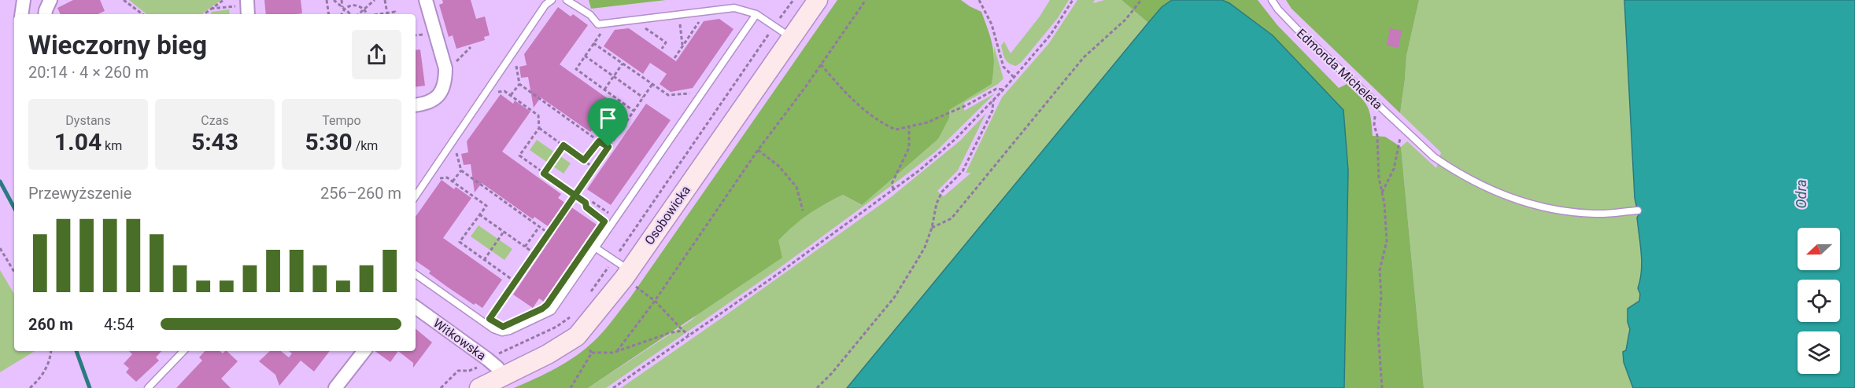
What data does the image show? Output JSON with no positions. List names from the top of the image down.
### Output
{
  "streets": {
    "street": ["Osobowicka", "Witkowska"],
    "lane": ["Edmonda Micheleta"]
  },
  "crossings": [
    ["Osobowicka", "Witkowska"]
  ],
  "water": ["Odra"],
  "north": "left",
  "page": {
    "heading": ["Wieczorny bieg", "20:14 · 4 × 260 m"],
    "stats": [
      ["Dystans", "1.04 km"],
      ["Czas", "5:43"],
      ["Tempo", "5:30 /km"]
    ],
    "chart": ["Przewyższenie", "256–260 m"],
    "list": [
      {
        "name": "260 m",
        "note": "4:54"
      }
    ]
  }
}
